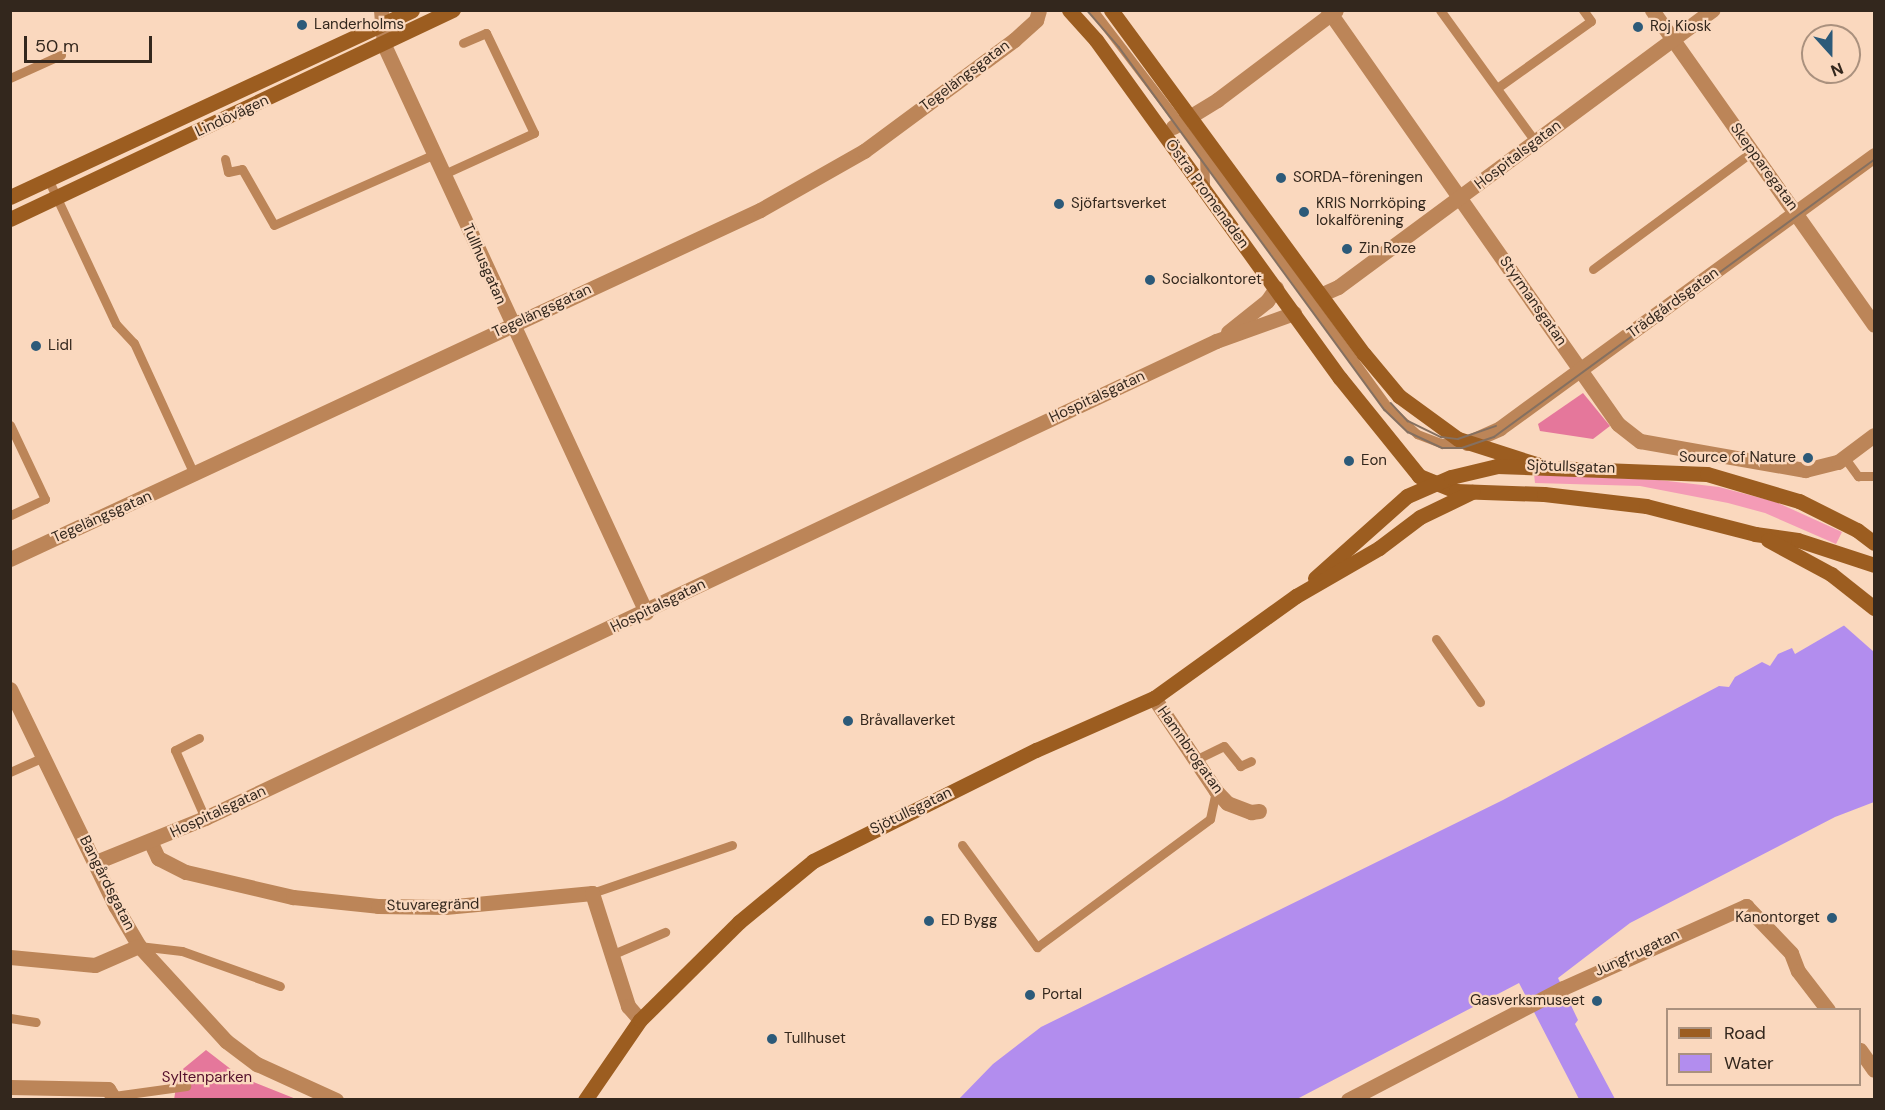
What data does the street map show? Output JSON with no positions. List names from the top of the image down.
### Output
{
  "streets": {
    "main road": ["Lindövägen", "Östra Promenaden", "Sjötullsgatan"],
    "street": [
      "Tegelängsgatan",
      "Hospitalsgatan",
      "Skepparegatan",
      "Tullhusgatan",
      "Styrmansgatan",
      "Trädgårdsgatan",
      "Hamnbrogatan",
      "Bangårdsgatan",
      "Stuvaregränd",
      "Jungfrugatan"
    ]
  },
  "crossings": [
    ["Tegelängsgatan", "Tullhusgatan"],
    ["Lindövägen", "Tullhusgatan"],
    ["Hospitalsgatan", "Skepparegatan"],
    ["Hospitalsgatan", "Östra Promenaden"],
    ["Hospitalsgatan", "Tullhusgatan"],
    ["Hospitalsgatan", "Styrmansgatan"],
    ["Hospitalsgatan", "Bangårdsgatan"],
    ["Hospitalsgatan", "Stuvaregränd"],
    ["Skepparegatan", "Trädgårdsgatan"],
    ["Östra Promenaden", "Trädgårdsgatan"],
    ["Östra Promenaden", "Sjötullsgatan"],
    ["Styrmansgatan", "Trädgårdsgatan"],
    ["Sjötullsgatan", "Hamnbrogatan"]
  ],
  "parks": ["Syltenparken"],
  "places": [
    "Landerholms",
    "Roj Kiosk",
    "SORDA-föreningen",
    "Sjöfartsverket",
    "KRIS Norrköping lokalförening",
    "Zin Roze",
    "Socialkontoret",
    "Lidl",
    "Source of Nature",
    "Eon",
    "Bråvallaverket",
    "Kanontorget",
    "ED Bygg",
    "Portal",
    "Gasverksmuseet",
    "Tullhuset"
  ],
  "legend": ["Road", "Water"],
  "scale_bar": "50 m",
  "north": "bottom"
}
